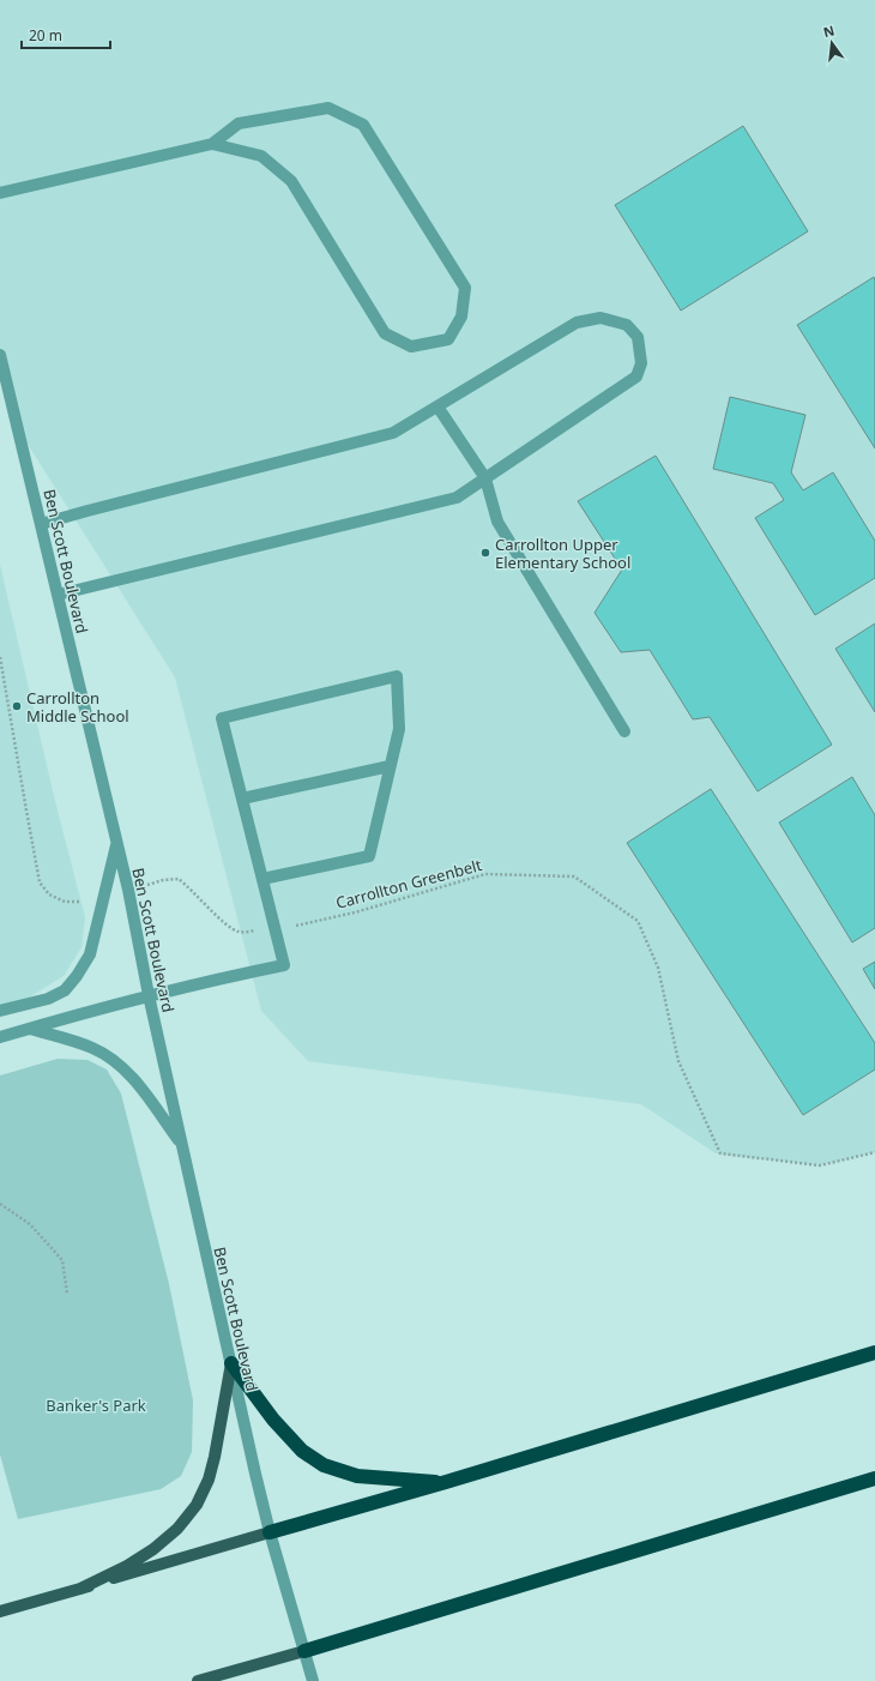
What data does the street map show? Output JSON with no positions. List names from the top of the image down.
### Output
{
  "streets": {
    "street": ["Ben Scott Boulevard"],
    "path": ["Carrollton Greenbelt"]
  },
  "parks": ["Banker's Park"],
  "places": ["Carrollton Upper Elementary School", "Carrollton Middle School"],
  "scale_bar": "20 m",
  "north": "top"
}
